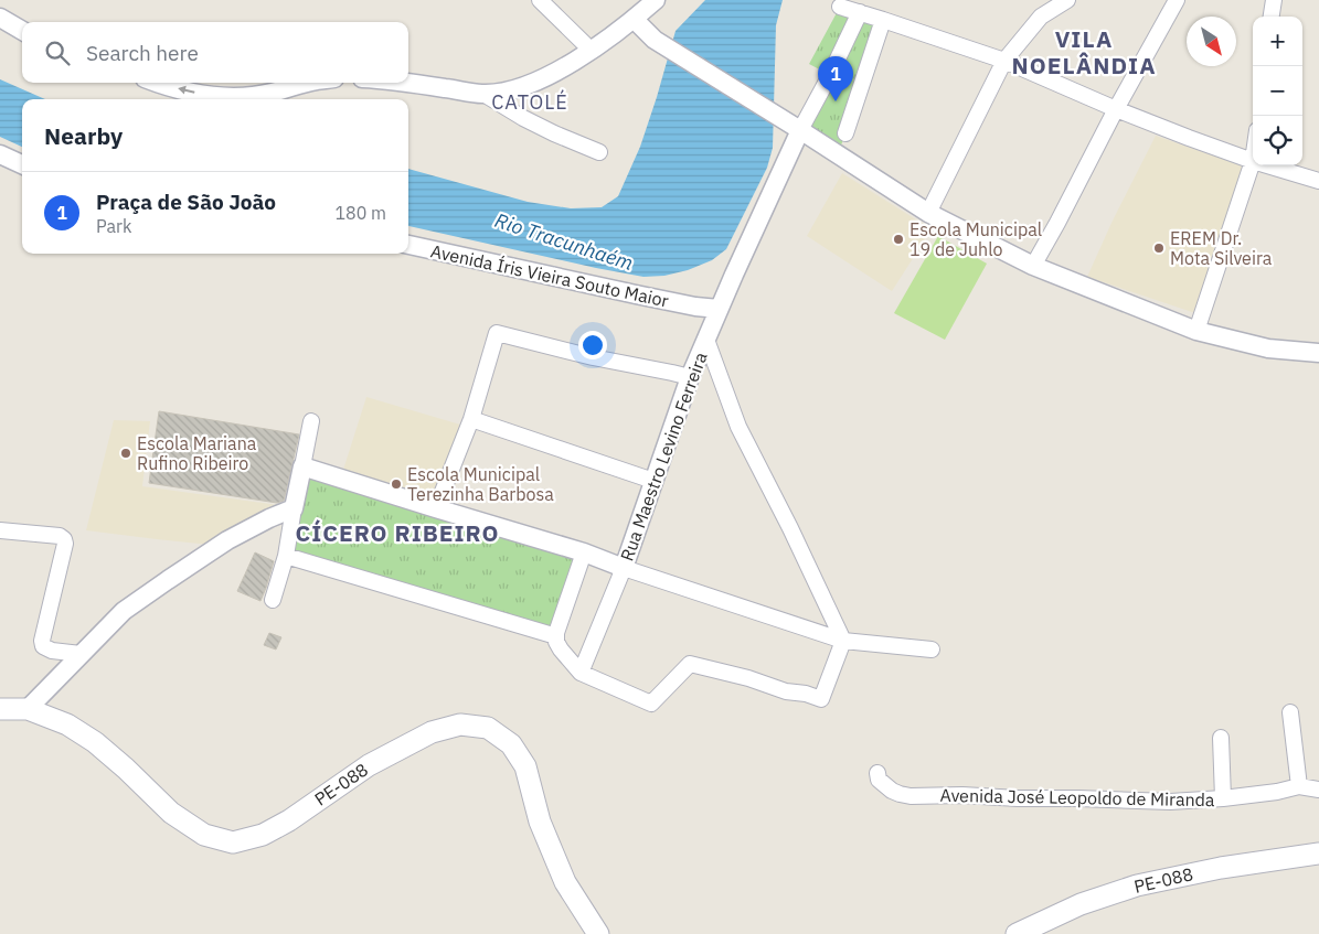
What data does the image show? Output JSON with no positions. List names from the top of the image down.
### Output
{
  "streets": {
    "main road": ["PE-088"],
    "street": ["Avenida Íris Vieira Souto Maior", "Rua Maestro Levino Ferreira", "Avenida José Leopoldo de Miranda"]
  },
  "crossings": [
    ["Avenida Íris Vieira Souto Maior", "Rua Maestro Levino Ferreira"]
  ],
  "districts": ["VILA NOELÂNDIA", "CATOLÉ", "CÍCERO RIBEIRO"],
  "water": ["Rio Tracunhaém"],
  "places": [
    "Escola Municipal 19 de Juhlo",
    "EREM Dr. Mota Silveira",
    "Escola Mariana Rufino Ribeiro",
    "Escola Municipal Terezinha Barbosa"
  ],
  "north": "bottom right",
  "page": {
    "map_buttons": ["+", "−"],
    "search": "Search here",
    "pins": "1",
    "heading": "Nearby",
    "list": [
      {
        "mark": "1",
        "name": "Praça de São João",
        "note": "Park",
        "value": "180 m"
      }
    ]
  }
}
